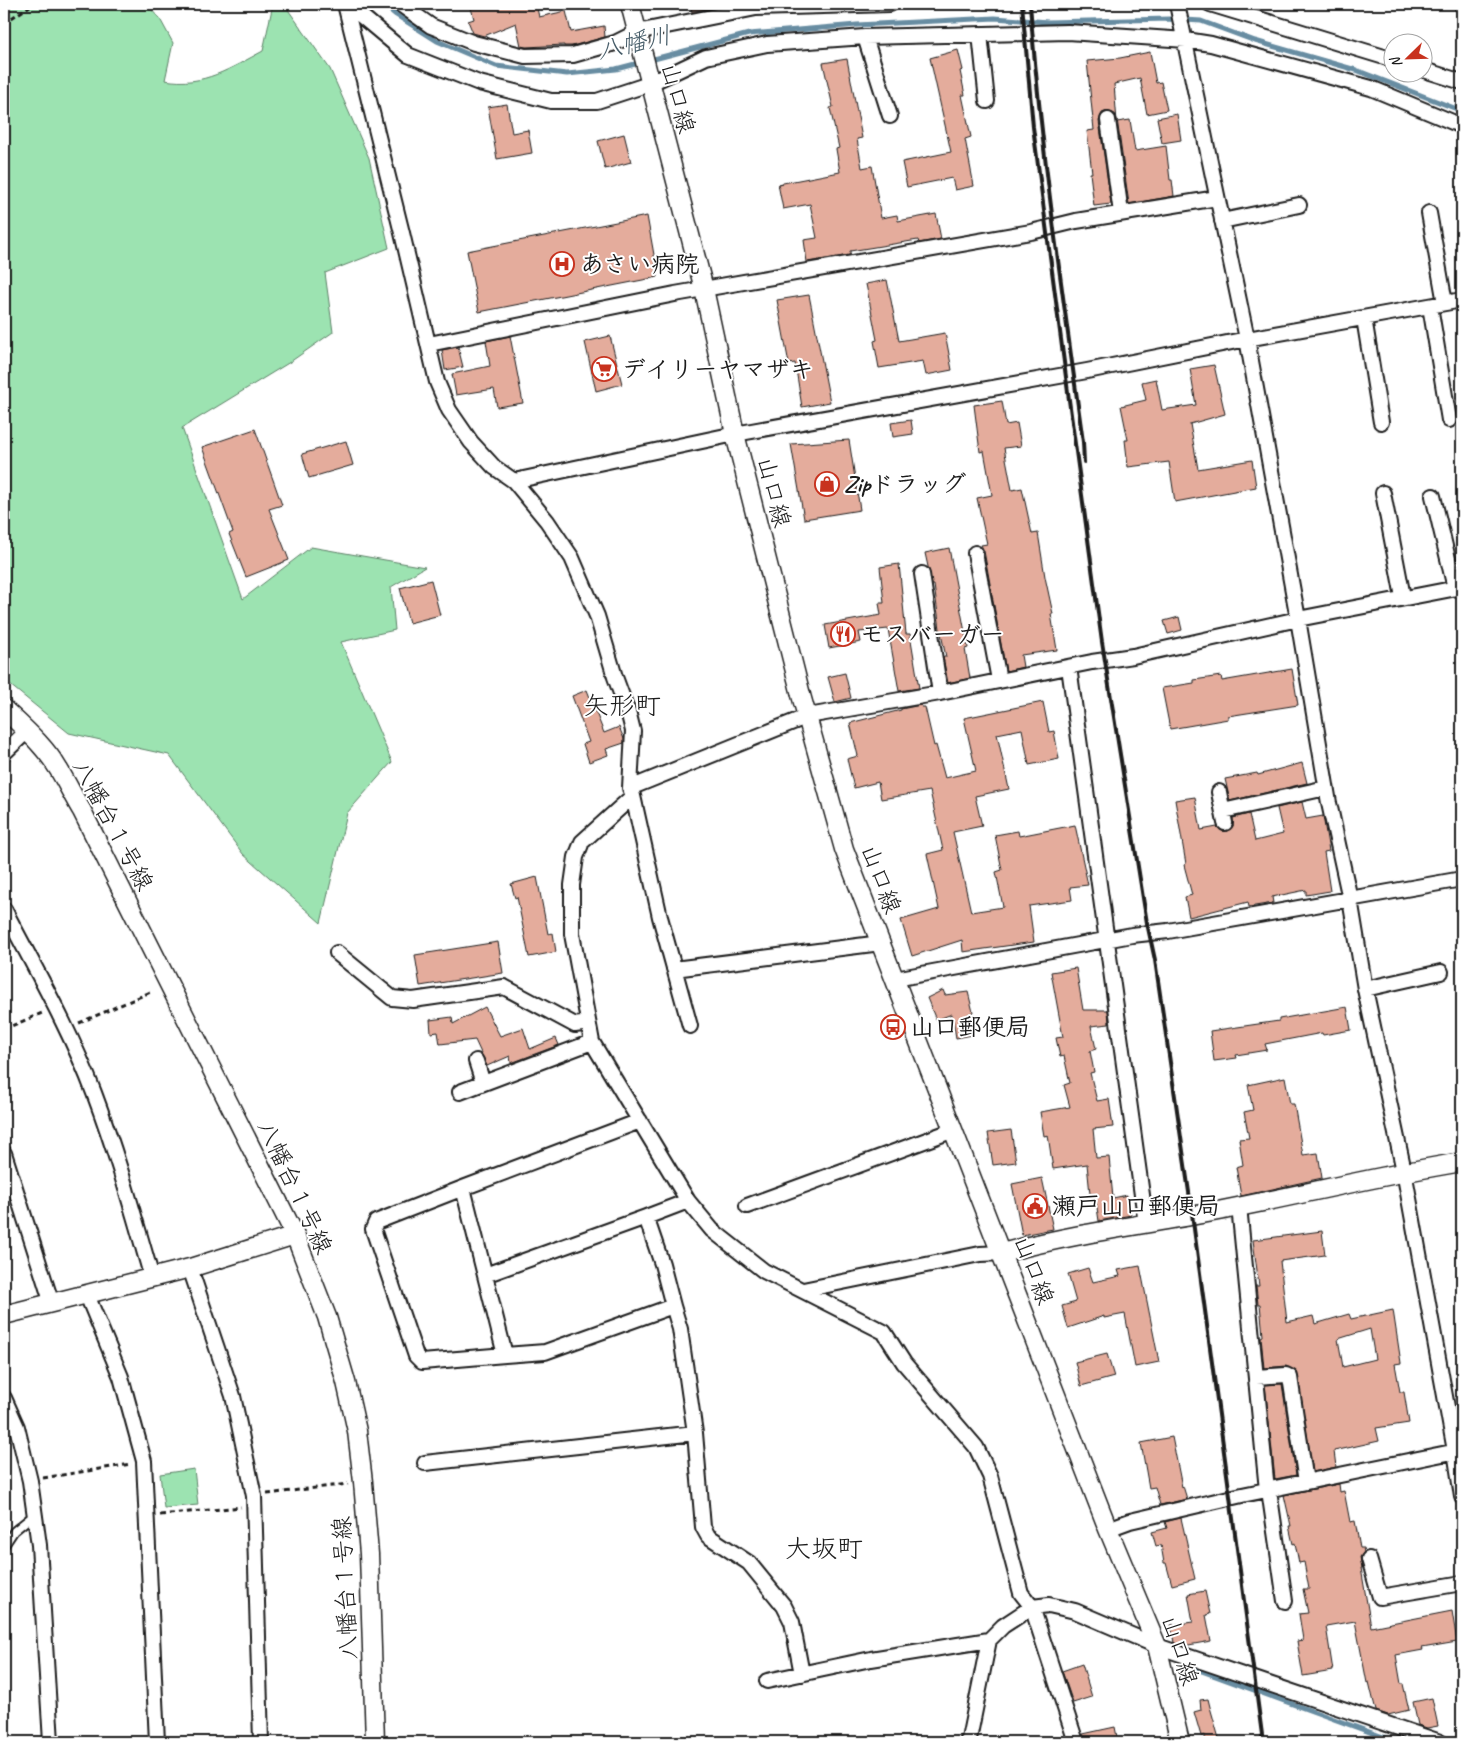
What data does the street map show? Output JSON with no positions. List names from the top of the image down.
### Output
{
  "streets": {
    "street": ["山口線", "八幡台１号線"]
  },
  "districts": ["矢形町", "大坂町"],
  "water": ["八幡川"],
  "places": {
    "hospital": ["あさい病院"],
    "supermarket": ["デイリーヤマザキ"],
    "shop": ["Zipドラッグ"],
    "restaurant": ["モスバーガー"],
    "bus stop": ["山口郵便局"],
    "public building": ["瀬戸山口郵便局"]
  },
  "north": "bottom left"
}
